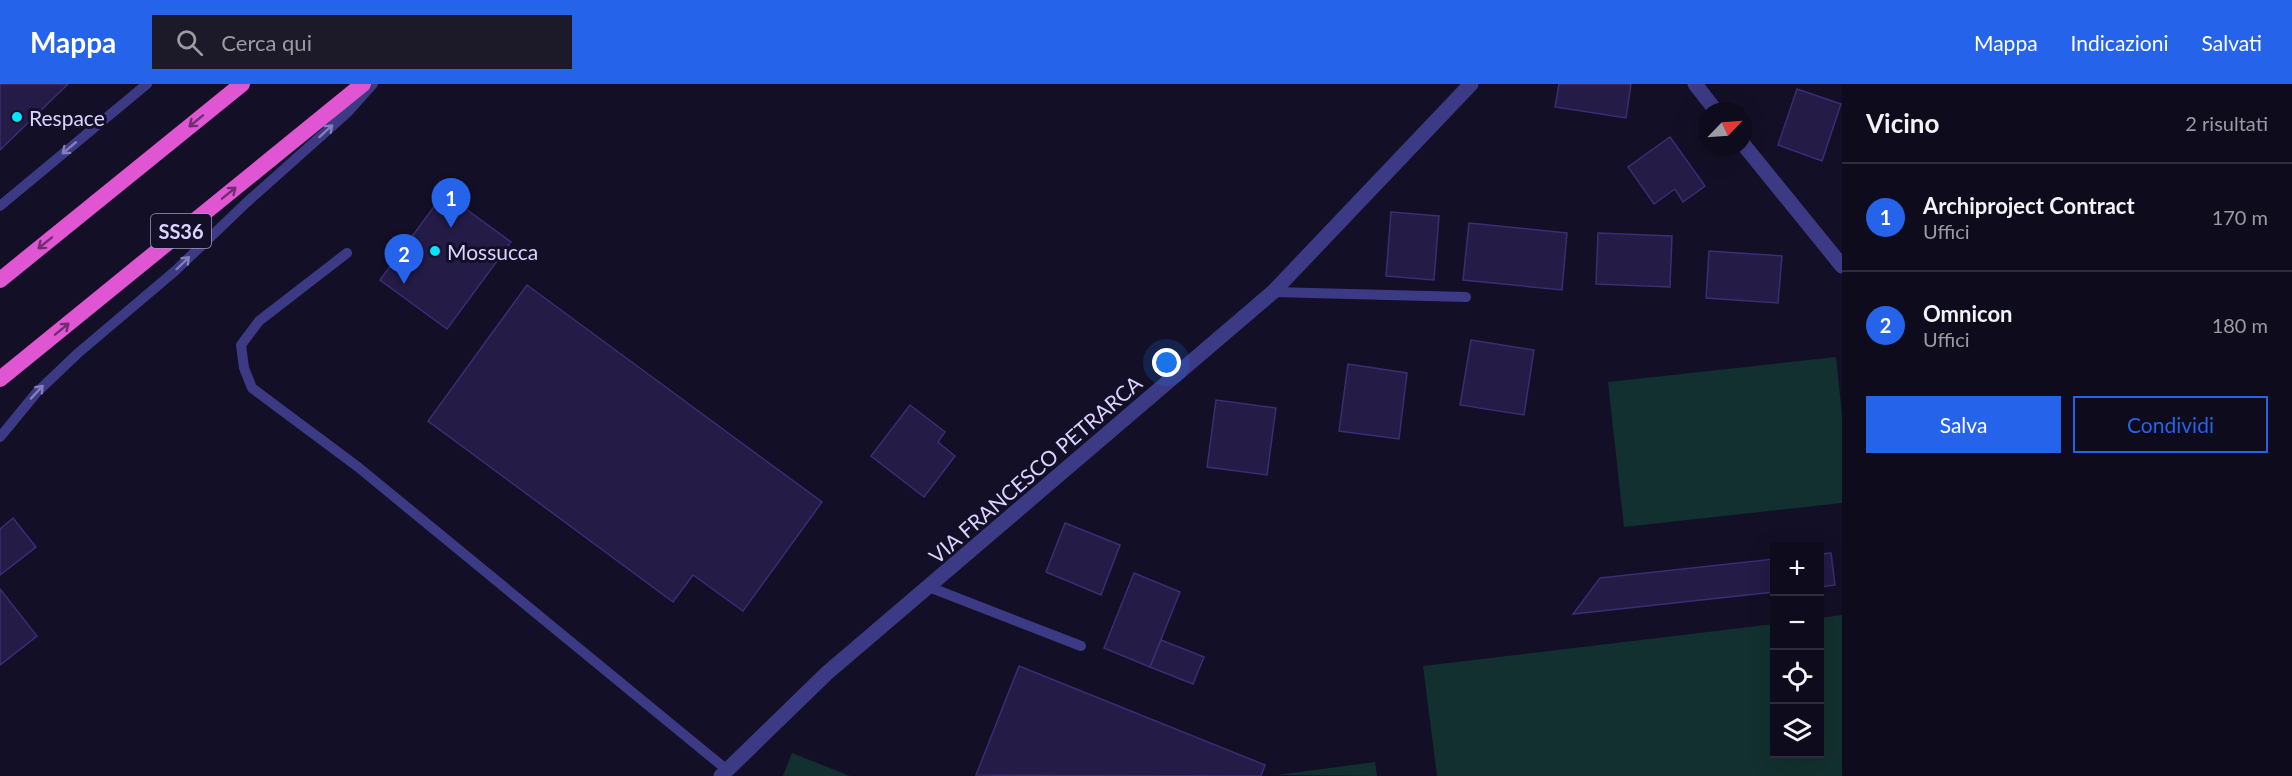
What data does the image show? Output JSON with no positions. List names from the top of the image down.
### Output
{
  "streets": {
    "highway": ["SS36"],
    "street": ["VIA FRANCESCO PETRARCA"]
  },
  "places": ["Respace", "Mossucca"],
  "north": "top right",
  "page": {
    "header": "Mappa",
    "search": "Cerca qui",
    "nav": ["Mappa", "Indicazioni", "Salvati"],
    "heading": ["Vicino", "2 risultati"],
    "list": [
      {
        "mark": "1",
        "name": "Archiproject Contract",
        "note": "Uffici",
        "value": "170 m"
      },
      {
        "mark": "2",
        "name": "Omnicon",
        "note": "Uffici",
        "value": "180 m"
      }
    ],
    "pins": ["1", "2"],
    "buttons": ["Salva", "Condividi"],
    "map_buttons": ["+", "−"]
  }
}
